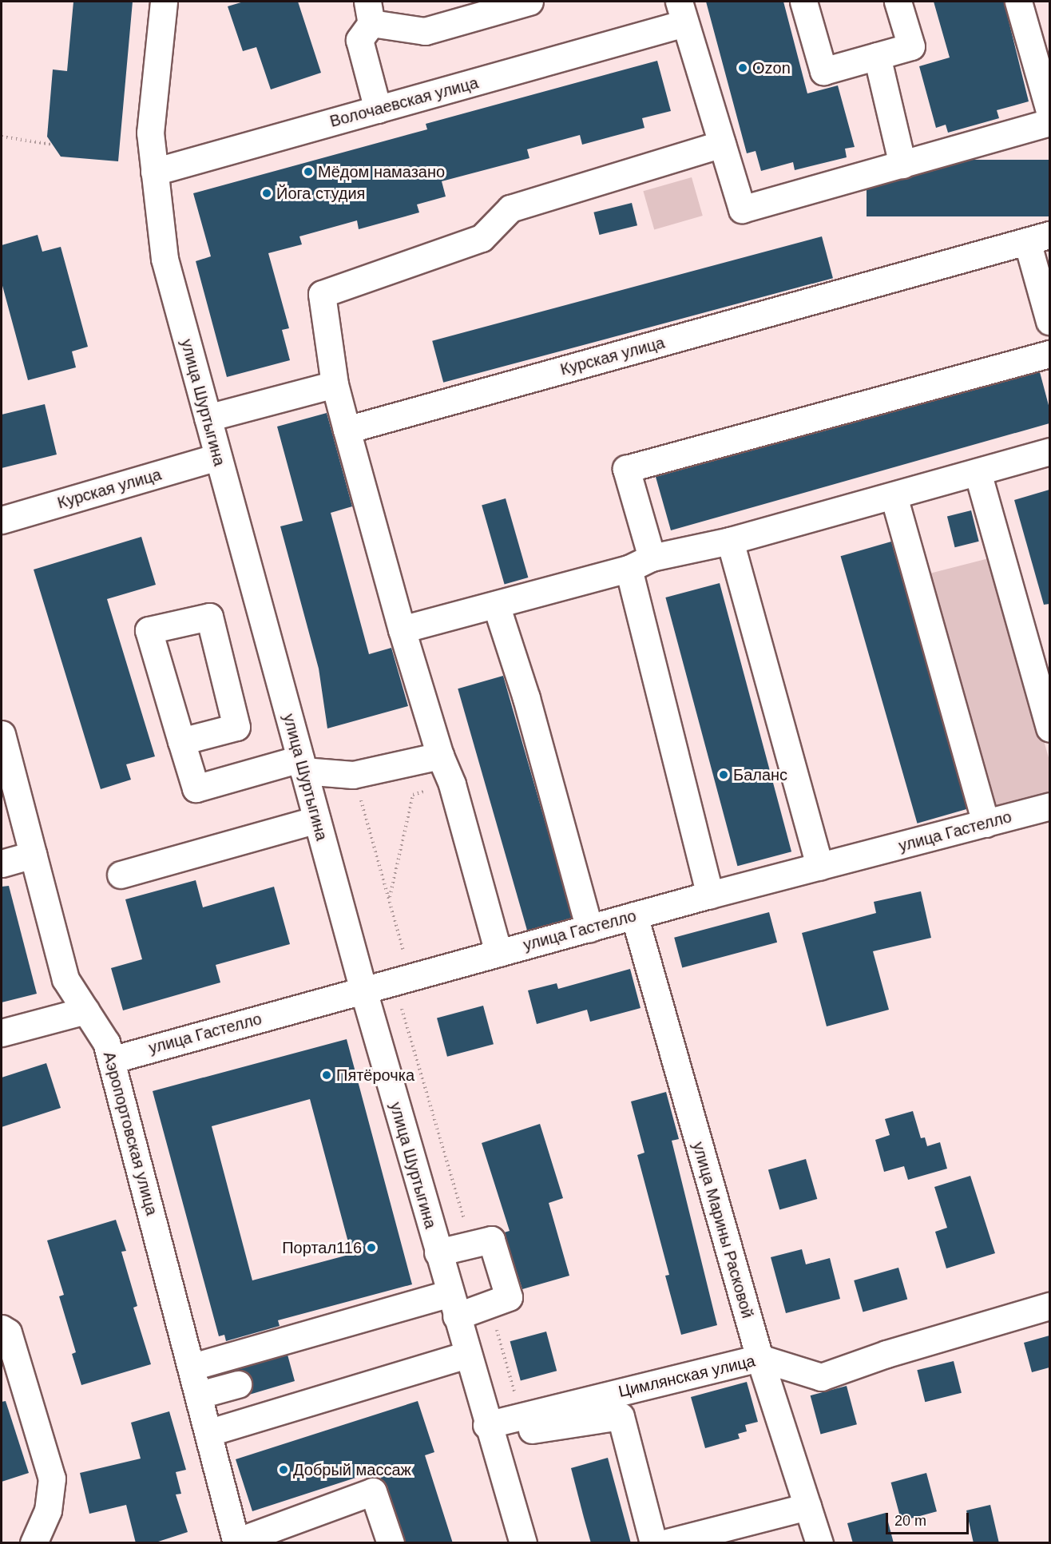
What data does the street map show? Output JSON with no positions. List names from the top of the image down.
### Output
{
  "streets": {
    "street": [
      "Волочаевская улица",
      "Курская улица",
      "улица Шуртыгина",
      "улица Гастелло",
      "Аэропортовская улица",
      "улица Марины Расковой",
      "Цимлянская улица"
    ]
  },
  "crossings": [
    ["Волочаевская улица", "улица Шуртыгина"],
    ["Курская улица", "улица Шуртыгина"],
    ["улица Шуртыгина", "улица Гастелло"],
    ["улица Шуртыгина", "Цимлянская улица"],
    ["улица Гастелло", "Аэропортовская улица"],
    ["улица Гастелло", "улица Марины Расковой"],
    ["улица Марины Расковой", "Цимлянская улица"]
  ],
  "places": [
    "Ozon",
    "Мёдом намазано",
    "Йога студия",
    "Баланс",
    "Пятёрочка",
    "Портал116",
    "Добрый массаж"
  ],
  "scale_bar": "20 m"
}
